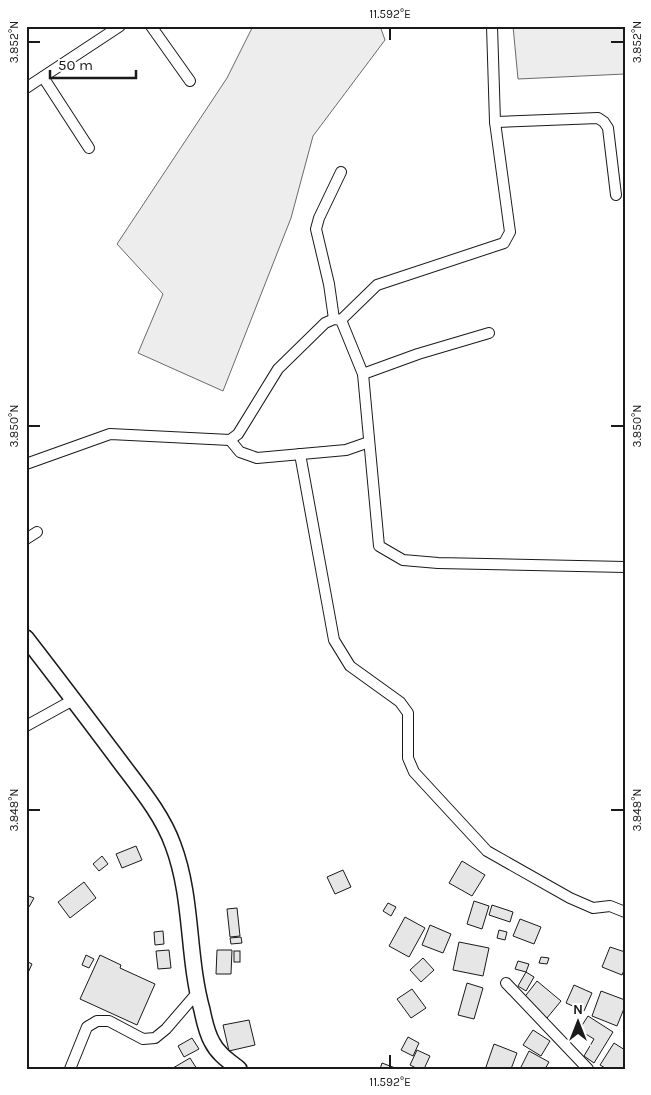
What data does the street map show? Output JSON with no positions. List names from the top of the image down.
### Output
{
  "scale_bar": "50 m",
  "north": "top",
  "coordinates": [
    "11.592°E",
    "3.852°N",
    "3.850°N",
    "3.848°N"
  ]
}
